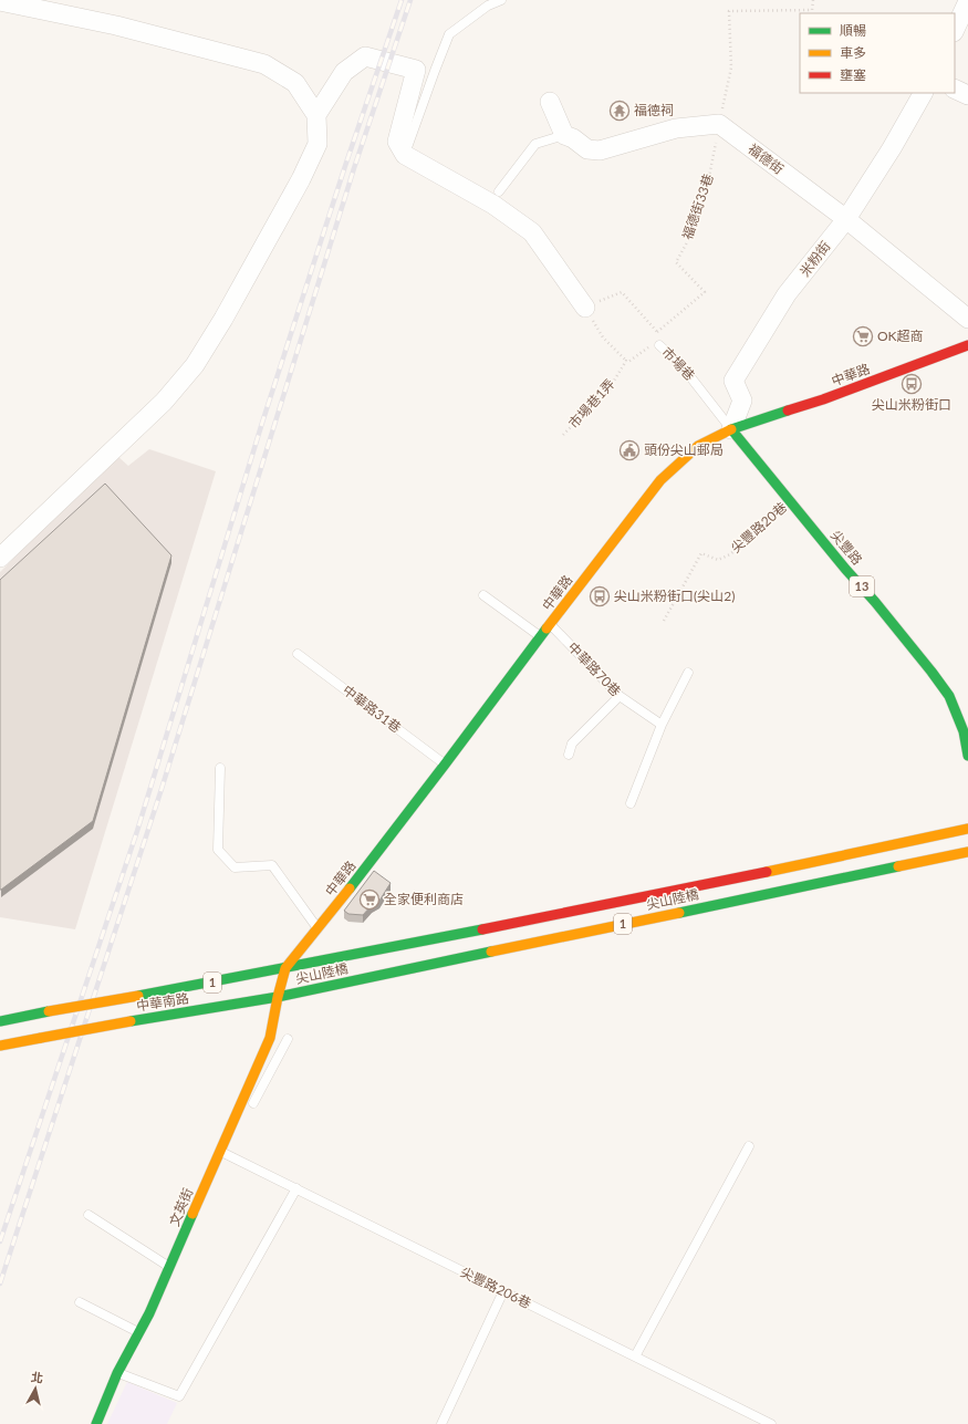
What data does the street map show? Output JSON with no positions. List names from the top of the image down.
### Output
{
  "streets": {
    "main road": [
      "中華路",
      "尖豐路",
      "13",
      "尖山陸橋",
      "1",
      "中華南路",
      "文英街"
    ],
    "street": ["福德街", "米粉街"],
    "lane": [
      "市場巷",
      "中華路70巷",
      "中華路31巷",
      "尖豐路206巷"
    ],
    "path": ["福德街33巷", "市場巷1弄", "尖豐路20巷"]
  },
  "crossings": [
    ["福德街", "福德街33巷"],
    ["福德街", "米粉街"],
    ["福德街33巷", "市場巷"],
    ["米粉街", "市場巷"],
    ["米粉街", "中華路"],
    ["米粉街", "尖豐路"],
    ["市場巷", "中華路"],
    ["市場巷", "市場巷1弄"],
    ["市場巷", "尖豐路"],
    ["中華路", "尖豐路"],
    ["中華路", "中華路70巷"],
    ["中華路", "中華路31巷"],
    ["中華路", "尖山陸橋"],
    ["中華路", "中華南路"],
    ["中華路", "文英街"],
    ["尖豐路20巷", "尖豐路"],
    ["尖山陸橋", "中華南路"],
    ["尖山陸橋", "文英街"],
    ["中華南路", "文英街"],
    ["文英街", "尖豐路206巷"]
  ],
  "places": {
    "temple": ["福德祠"],
    "supermarket": ["OK超商", "全家便利商店"],
    "bus stop": ["尖山米粉街口", "尖山米粉街口(尖山2)"],
    "public building": ["頭份尖山郵局"]
  },
  "legend": ["順暢", "車多", "壅塞"],
  "north": "top"
}
